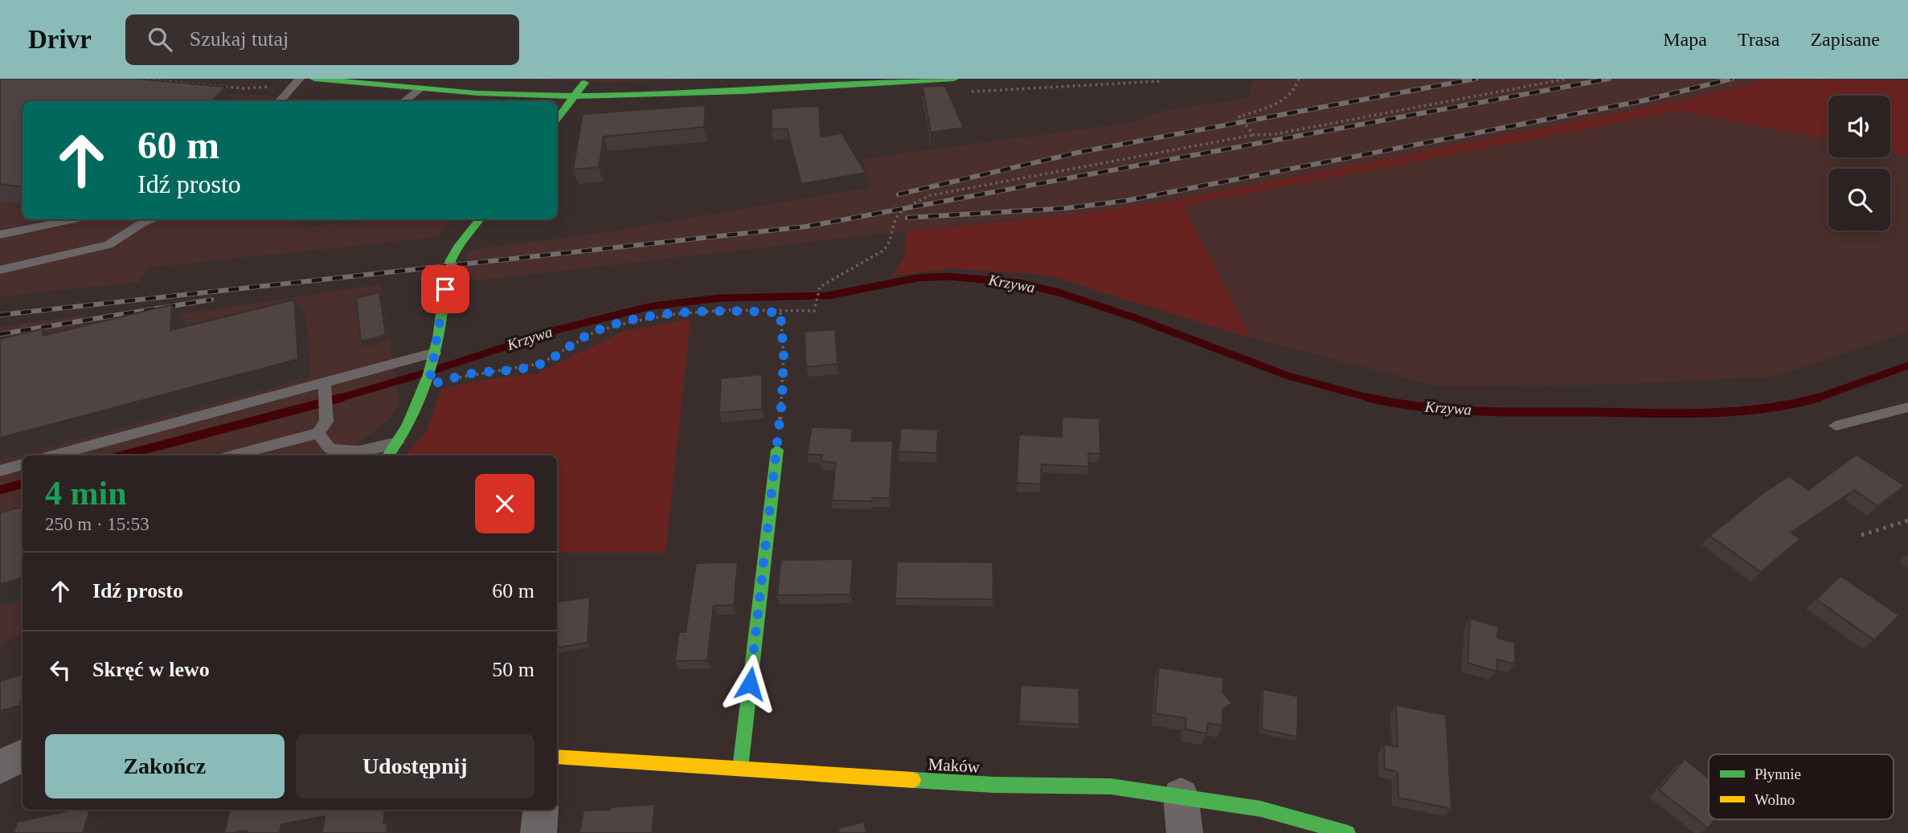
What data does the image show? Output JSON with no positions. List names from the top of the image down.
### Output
{
  "streets": {
    "street": ["Maków"]
  },
  "water": ["Krzywa"],
  "legend": ["Płynnie", "Wolno"],
  "page": {
    "header": "Drivr",
    "search": "Szukaj tutaj",
    "nav": ["Mapa", "Trasa", "Zapisane"],
    "turn": ["60 m", "Idź prosto"],
    "heading": ["4 min", "250 m · 15:53"],
    "list": [
      {
        "name": "Idź prosto",
        "value": "60 m"
      },
      {
        "name": "Skręć w lewo",
        "value": "50 m"
      }
    ],
    "buttons": ["Zakończ", "Udostępnij"]
  }
}
